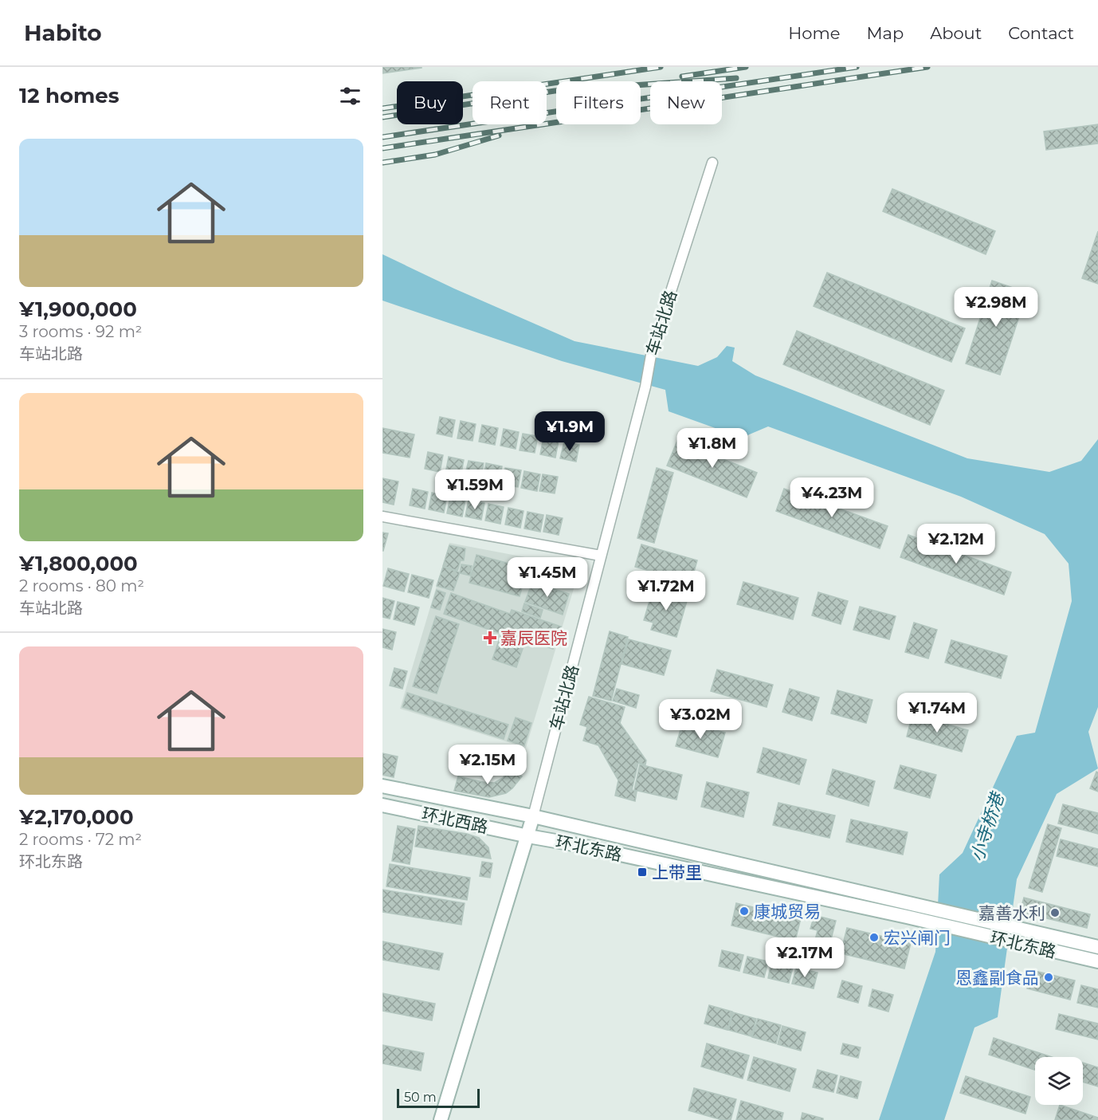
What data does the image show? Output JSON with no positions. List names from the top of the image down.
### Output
{
  "streets": {
    "street": ["车站北路", "环北西路", "环北东路"]
  },
  "crossings": [
    ["车站北路", "环北西路"],
    ["车站北路", "环北东路"],
    ["环北西路", "环北东路"]
  ],
  "water": ["小寺桥港"],
  "places": {
    "health": ["嘉辰医院"],
    "transit": ["上带里"],
    "other": [
      "康城贸易",
      "嘉善水利",
      "宏兴闸门",
      "恩鑫副食品"
    ]
  },
  "scale_bar": "50 m",
  "page": {
    "header": "Habito",
    "nav": [
      "Home",
      "Map",
      "About",
      "Contact"
    ],
    "heading": "12 homes",
    "chip": [
      "Buy",
      "Rent",
      "Filters",
      "New"
    ],
    "list": [
      {
        "name": "¥1,900,000",
        "note": "3 rooms · 92 m² · 车站北路"
      },
      {
        "name": "¥1,800,000",
        "note": "2 rooms · 80 m² · 车站北路"
      },
      {
        "name": "¥2,170,000",
        "note": "2 rooms · 72 m² · 环北东路"
      }
    ],
    "price": [
      "¥2.98M",
      "¥1.9M",
      "¥1.8M",
      "¥1.59M",
      "¥4.23M",
      "¥2.12M",
      "¥1.45M",
      "¥1.72M",
      "¥1.74M",
      "¥3.02M",
      "¥2.15M",
      "¥2.17M"
    ],
    "scale": "50 m"
  }
}
